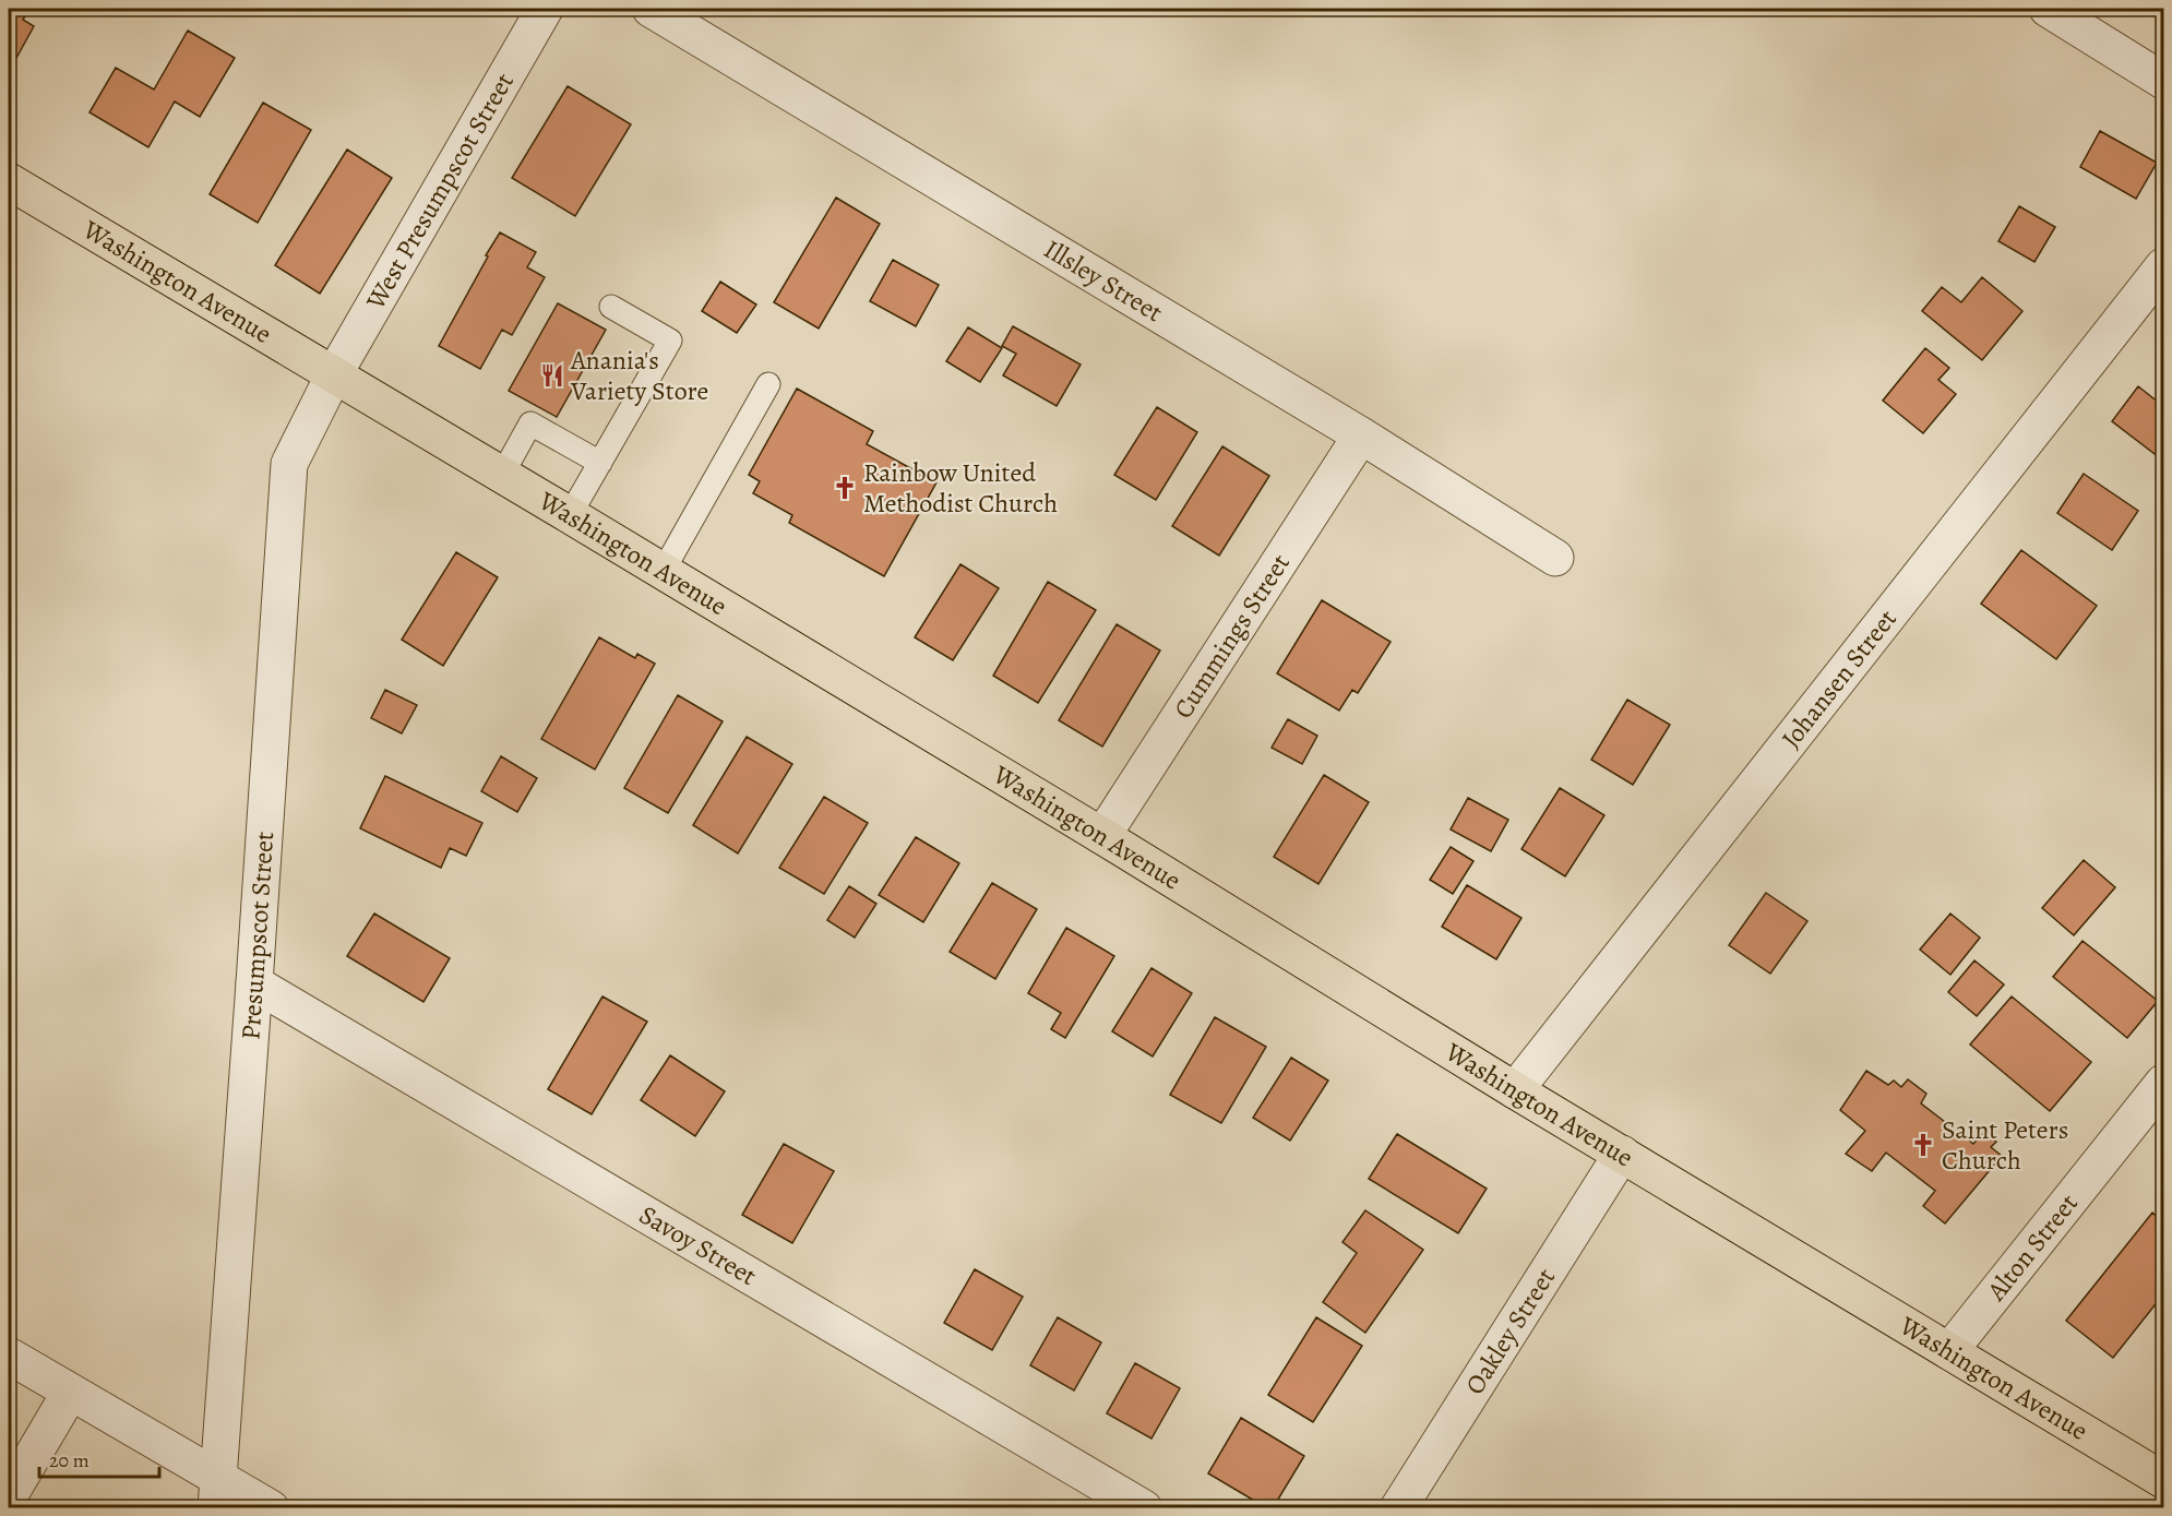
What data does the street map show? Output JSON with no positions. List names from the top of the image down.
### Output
{
  "streets": {
    "main road": ["Washington Avenue"],
    "street": [
      "West Presumpscot Street",
      "Illsley Street",
      "Cummings Street",
      "Johansen Street",
      "Presumpscot Street",
      "Savoy Street",
      "Alton Street",
      "Oakley Street"
    ]
  },
  "crossings": [
    ["West Presumpscot Street", "Washington Avenue"],
    ["West Presumpscot Street", "Presumpscot Street"],
    ["Washington Avenue", "Cummings Street"],
    ["Washington Avenue", "Johansen Street"],
    ["Washington Avenue", "Presumpscot Street"],
    ["Washington Avenue", "Alton Street"],
    ["Washington Avenue", "Oakley Street"],
    ["Illsley Street", "Cummings Street"],
    ["Presumpscot Street", "Savoy Street"]
  ],
  "places": {
    "restaurant": ["Anania's Variety Store"],
    "church": ["Rainbow United Methodist Church", "Saint Peters Church"]
  },
  "scale_bar": "20 m"
}
